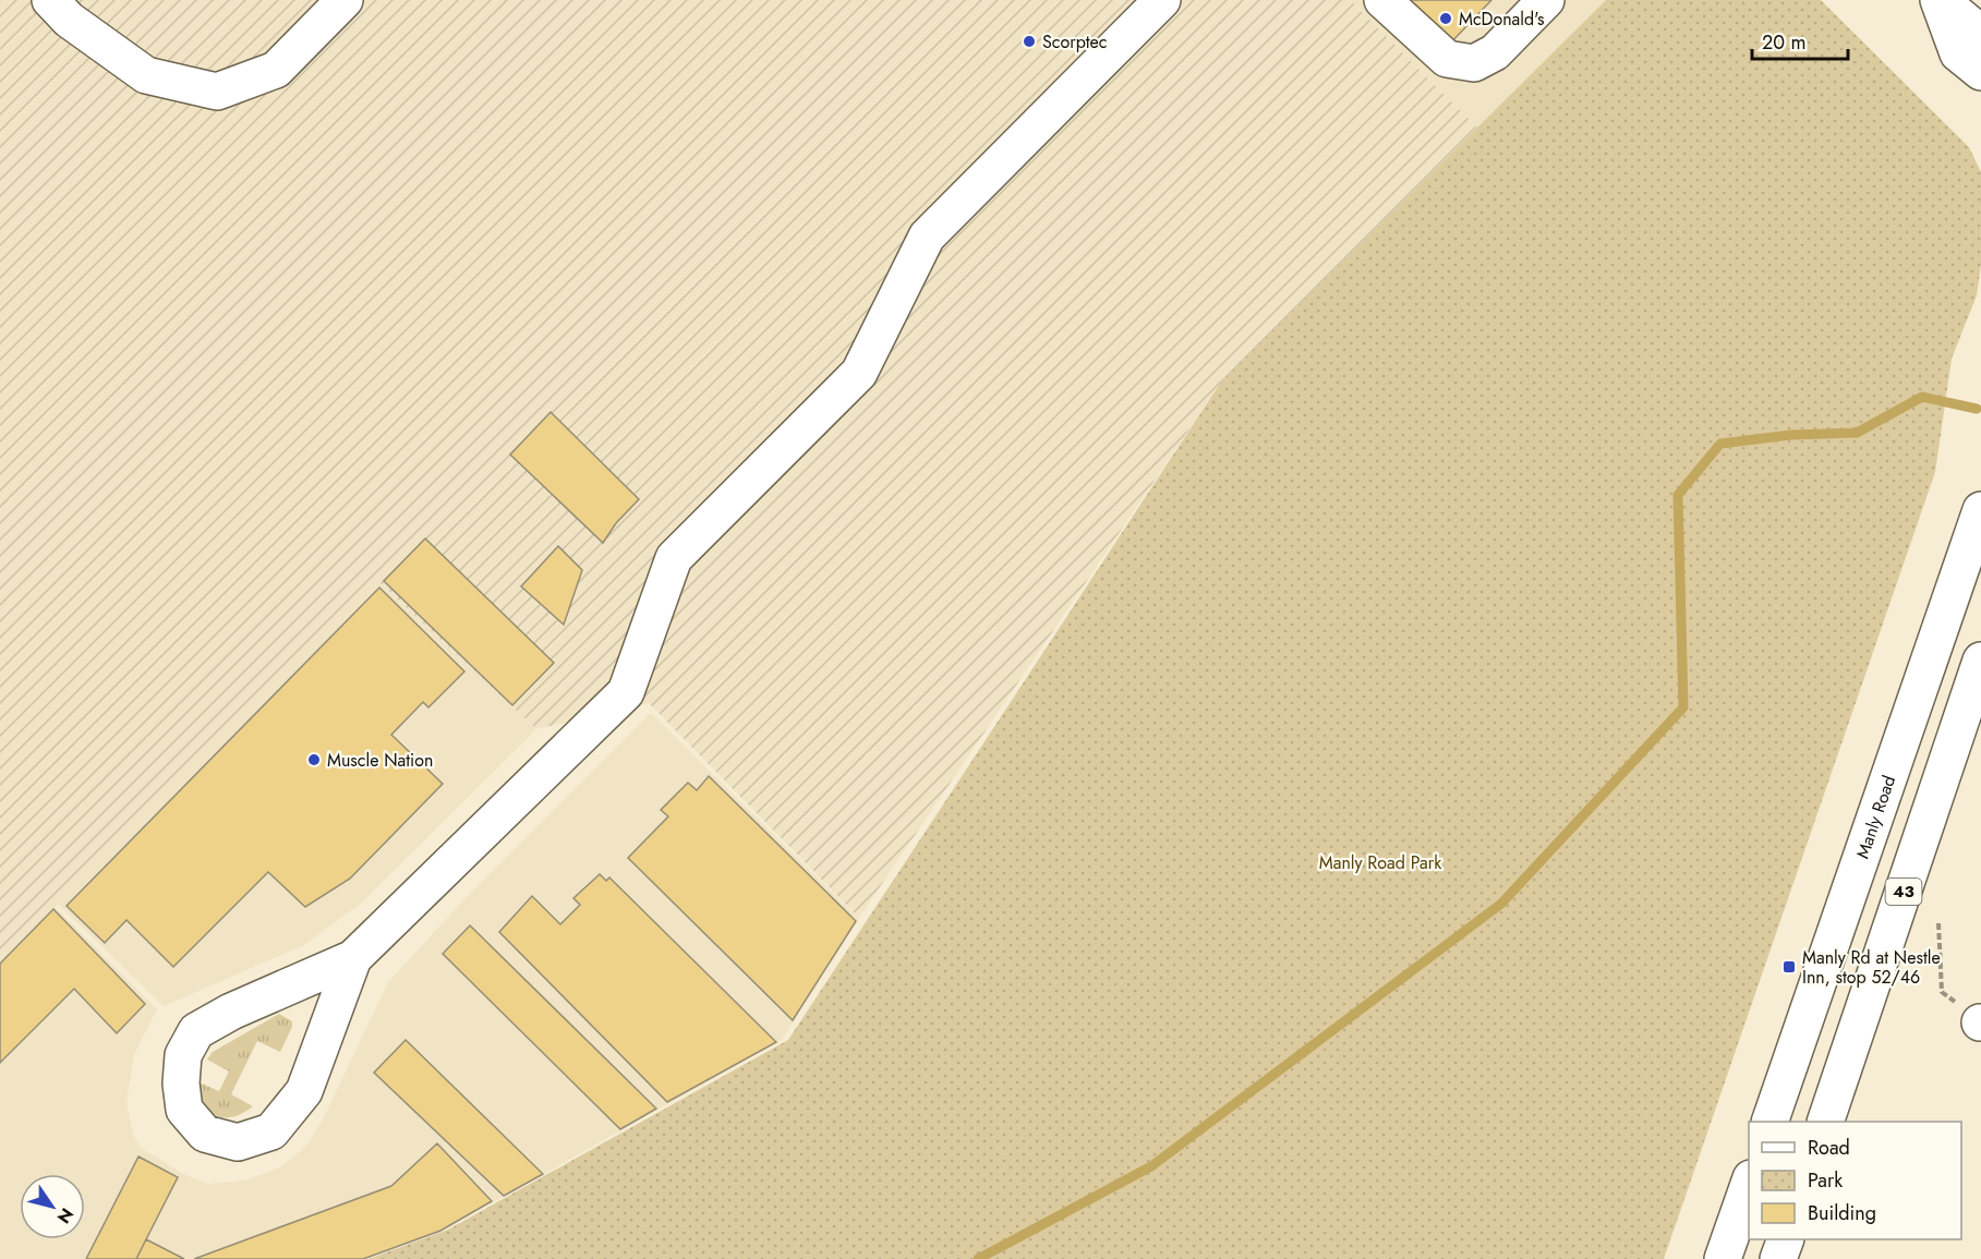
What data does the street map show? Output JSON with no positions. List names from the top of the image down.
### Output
{
  "streets": {
    "street": ["Manly Road", "43"]
  },
  "parks": ["Manly Road Park"],
  "places": {
    "other": ["McDonald's", "Scorptec", "Muscle Nation"],
    "transit": ["Manly Rd at Nestle Inn, stop 52/46"]
  },
  "legend": ["Road", "Park", "Building"],
  "scale_bar": "20 m",
  "north": "bottom right"
}
